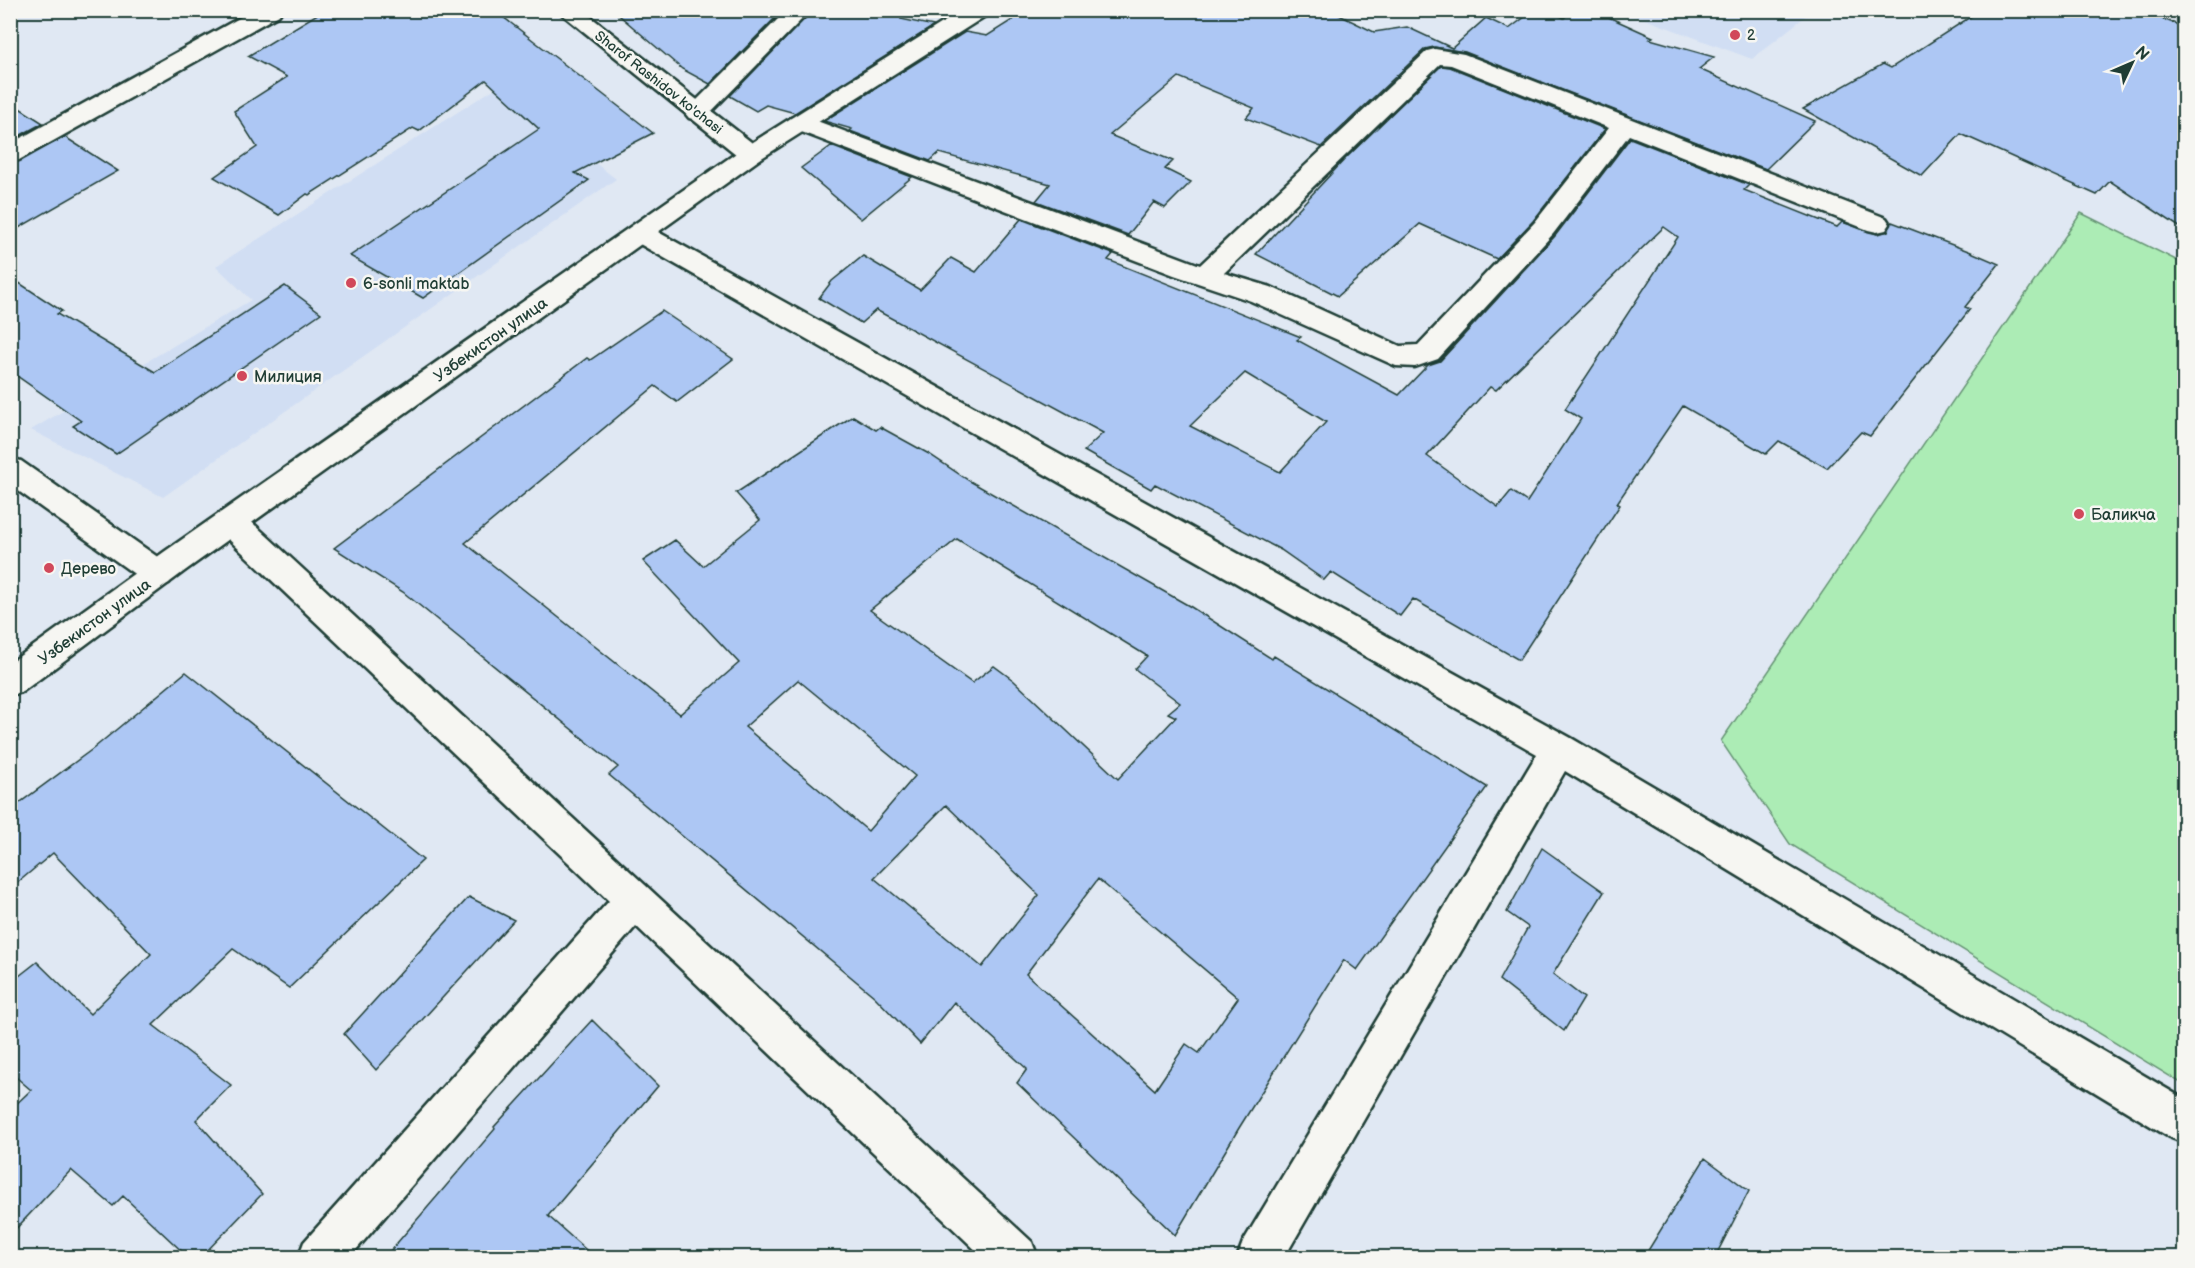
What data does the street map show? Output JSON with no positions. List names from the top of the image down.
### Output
{
  "streets": {
    "street": ["Sharof Rashidov ko'chasi", "Узбекистон улица"]
  },
  "crossings": [
    ["Sharof Rashidov ko'chasi", "Узбекистон улица"]
  ],
  "places": [
    "2",
    "6-sonli maktab",
    "Милиция",
    "Баликча",
    "Дерево"
  ],
  "north": "top right"
}
